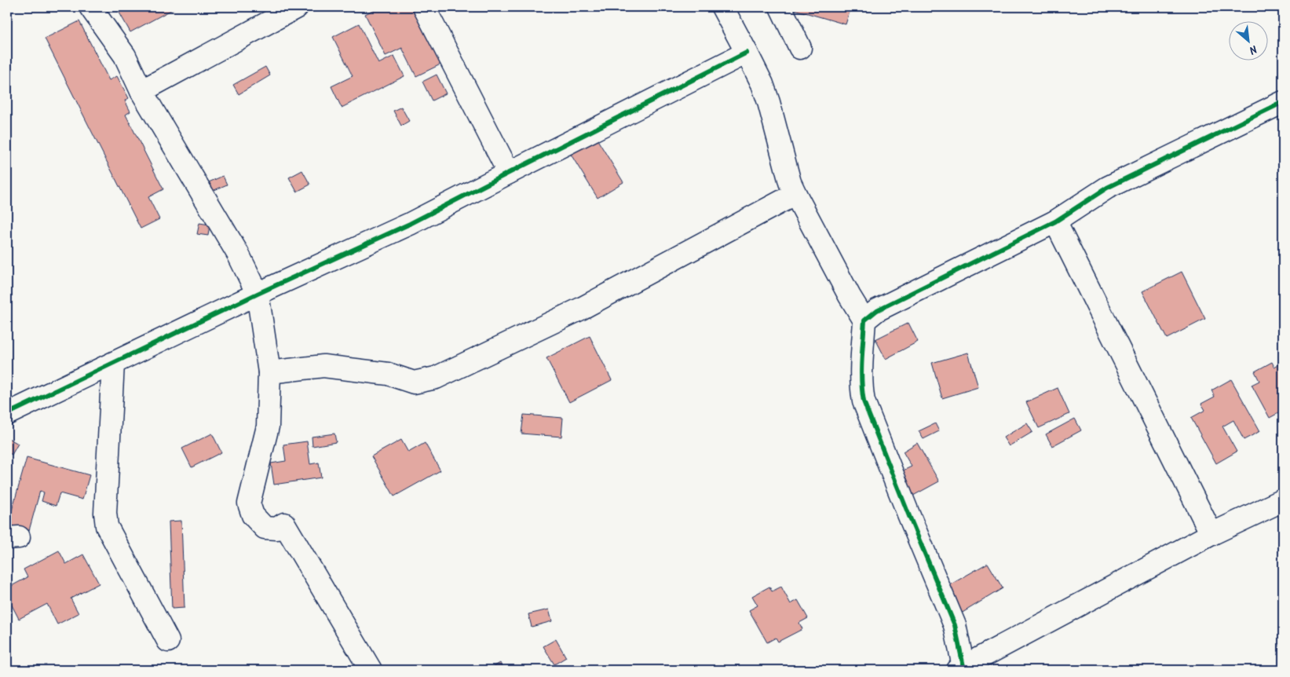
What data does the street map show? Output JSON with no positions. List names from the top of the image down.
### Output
{
  "north": "bottom right"
}
